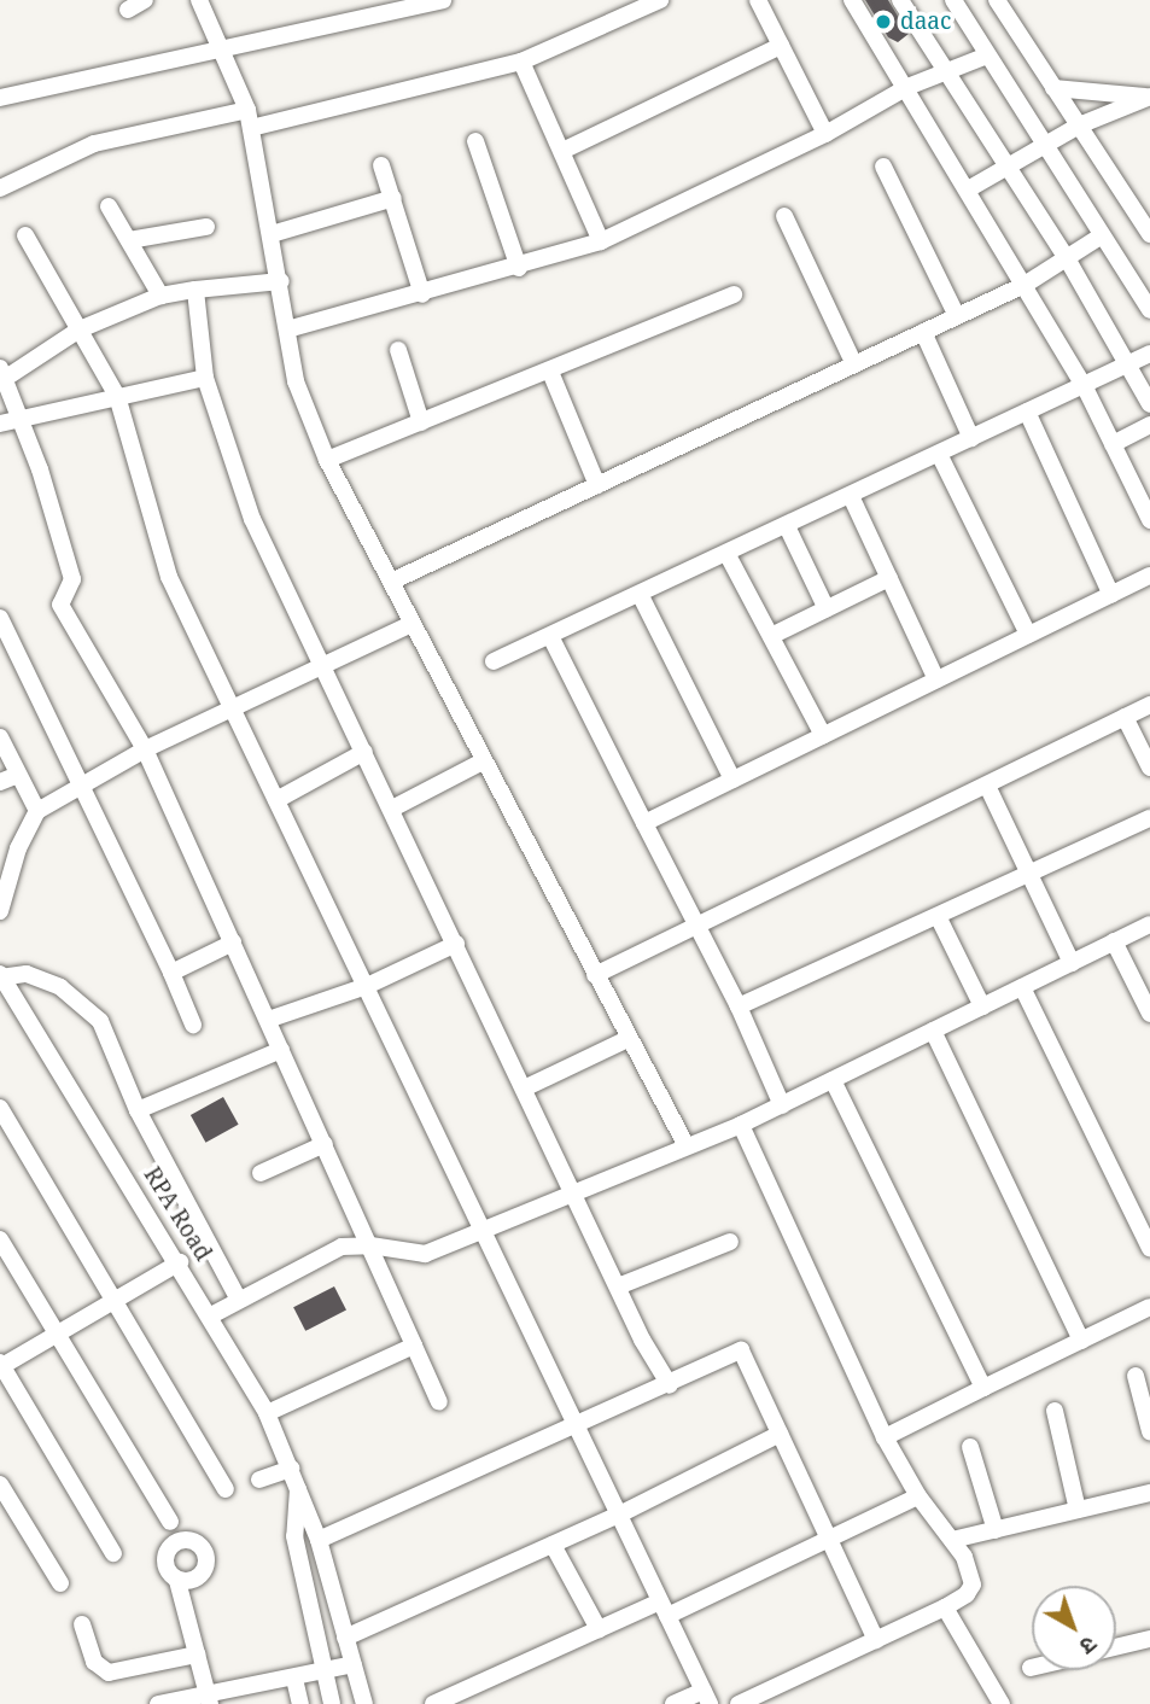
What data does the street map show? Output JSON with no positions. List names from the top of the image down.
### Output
{
  "streets": {
    "street": ["RPA Road"]
  },
  "places": ["daac"],
  "north": "bottom right"
}
